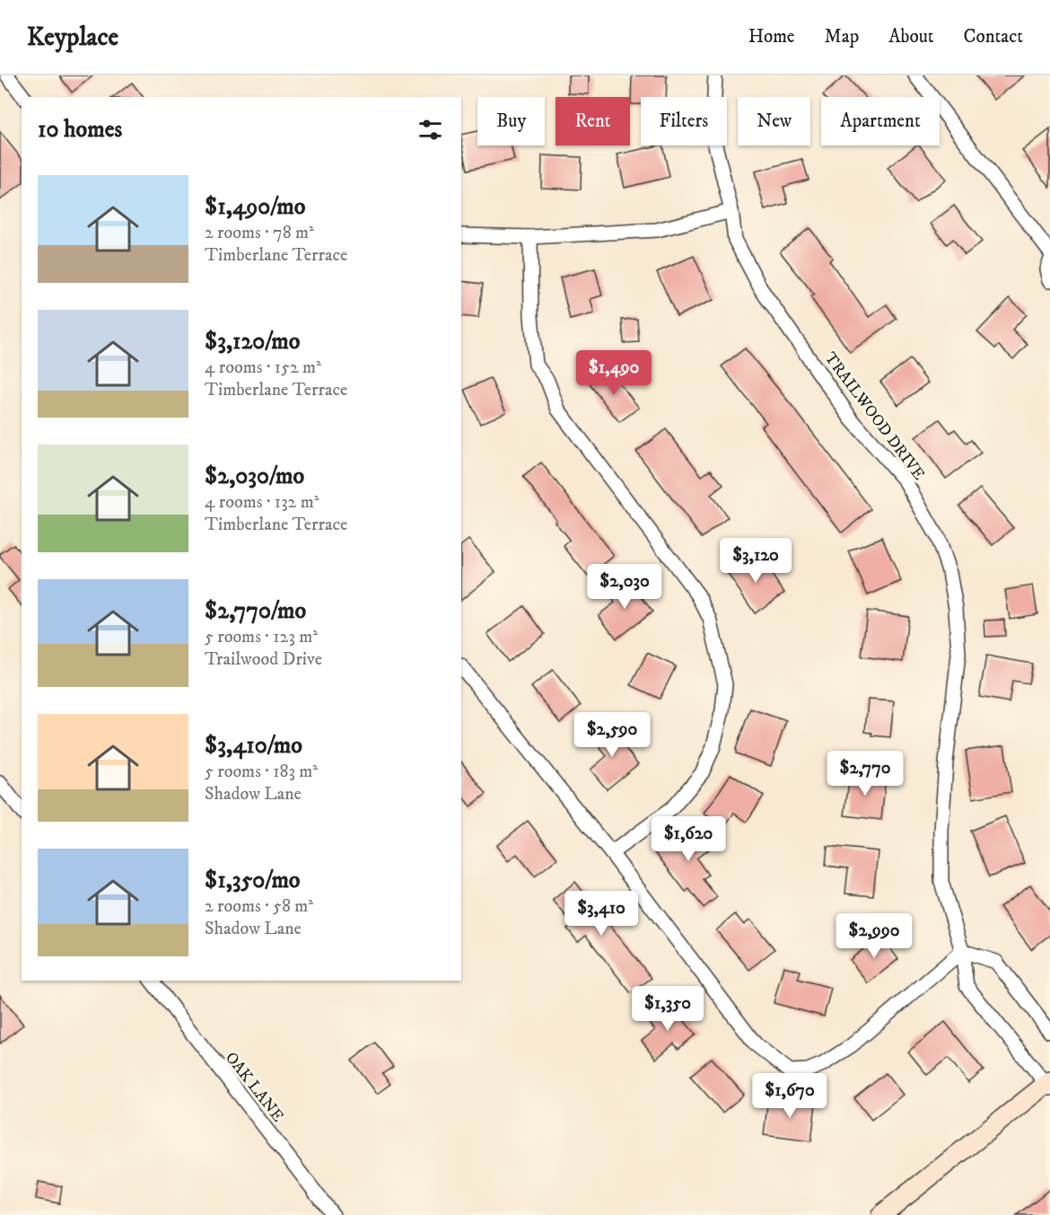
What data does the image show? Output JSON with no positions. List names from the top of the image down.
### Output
{
  "streets": {
    "street": ["TRAILWOOD DRIVE", "OAK LANE"]
  },
  "page": {
    "header": "Keyplace",
    "nav": [
      "Home",
      "Map",
      "About",
      "Contact"
    ],
    "chip": [
      "Buy",
      "Rent",
      "Filters",
      "New",
      "Apartment"
    ],
    "heading": "10 homes",
    "list": [
      {
        "name": "$1,490/mo",
        "note": "2 rooms · 78 m² · Timberlane Terrace"
      },
      {
        "name": "$3,120/mo",
        "note": "4 rooms · 152 m² · Timberlane Terrace"
      },
      {
        "name": "$2,030/mo",
        "note": "4 rooms · 132 m² · Timberlane Terrace"
      },
      {
        "name": "$2,770/mo",
        "note": "5 rooms · 123 m² · Trailwood Drive"
      },
      {
        "name": "$3,410/mo",
        "note": "5 rooms · 183 m² · Shadow Lane"
      },
      {
        "name": "$1,350/mo",
        "note": "2 rooms · 58 m² · Shadow Lane"
      }
    ],
    "price": [
      "$1,490",
      "$3,120",
      "$2,030",
      "$2,590",
      "$2,770",
      "$1,620",
      "$3,410",
      "$2,990",
      "$1,350",
      "$1,670"
    ]
  }
}
